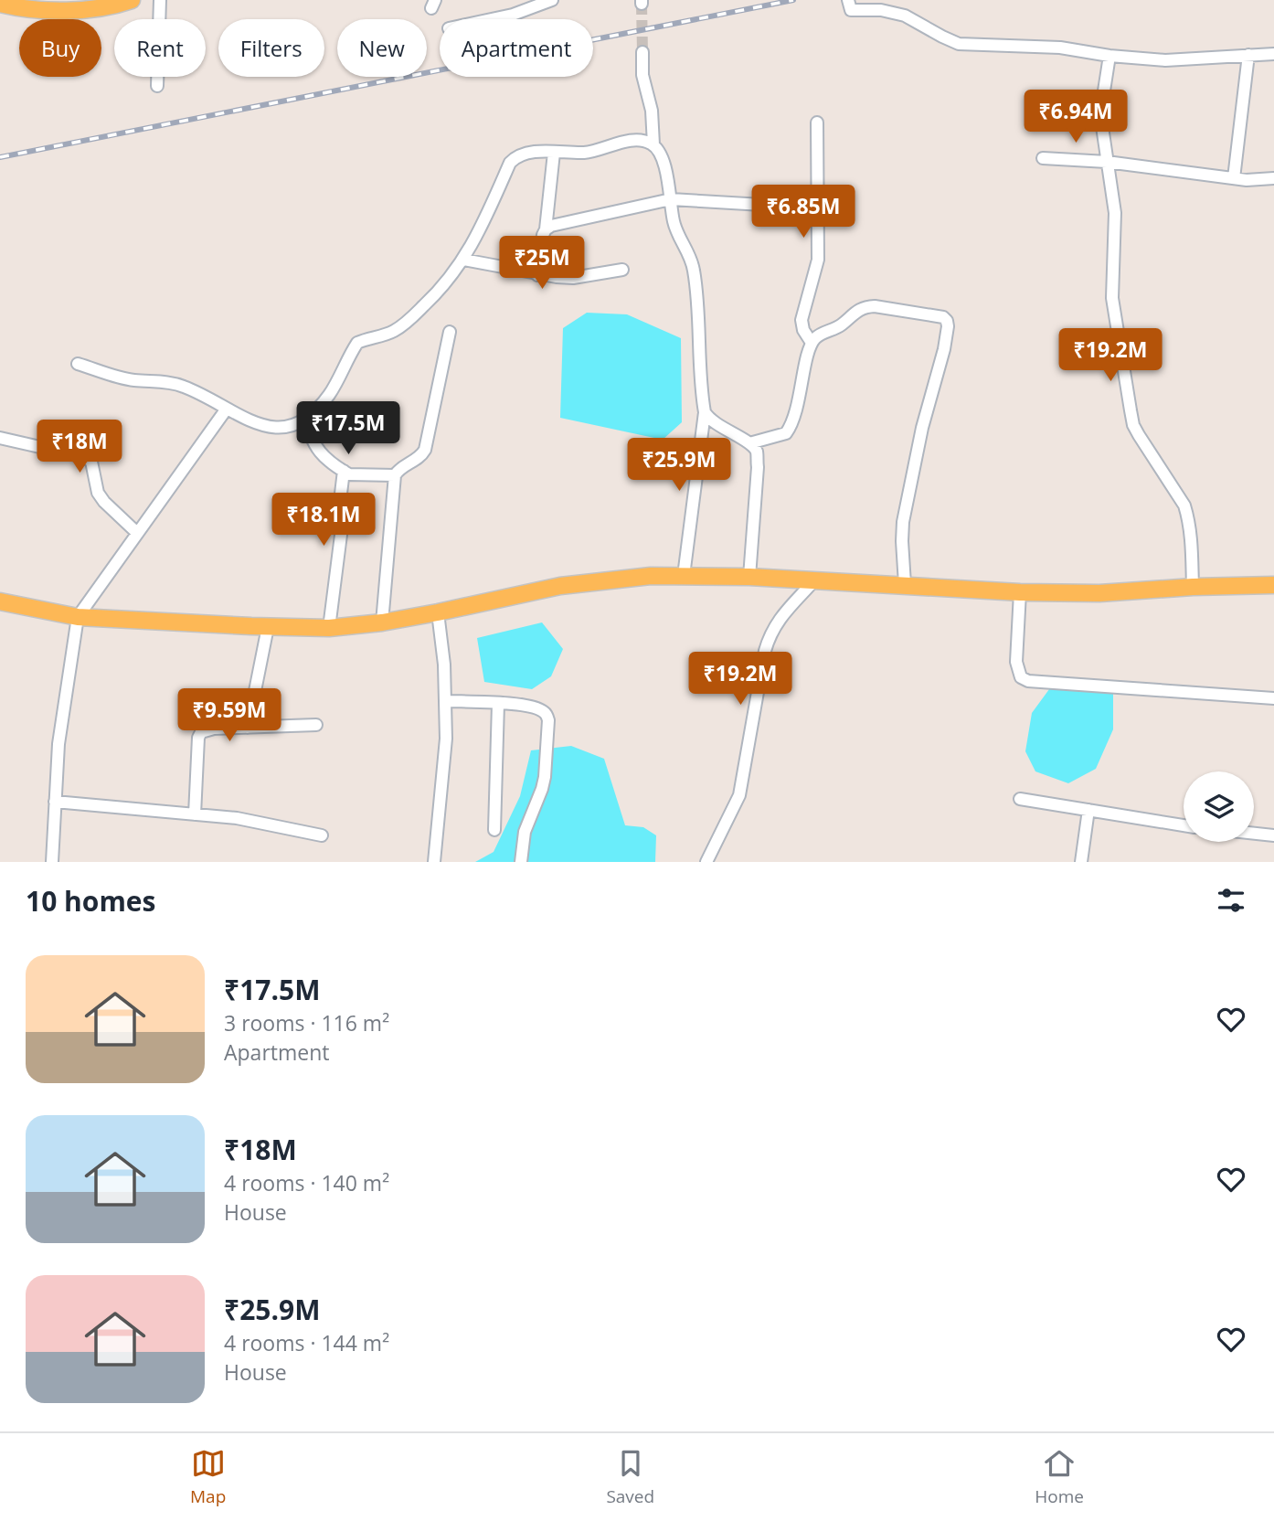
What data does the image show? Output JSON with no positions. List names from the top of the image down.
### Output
{
  "page": {
    "chip": [
      "Buy",
      "Rent",
      "Filters",
      "New",
      "Apartment"
    ],
    "price": [
      "₹6.94M",
      "₹6.85M",
      "₹25M",
      "₹19.2M",
      "₹17.5M",
      "₹18M",
      "₹25.9M",
      "₹18.1M",
      "₹19.2M",
      "₹9.59M"
    ],
    "heading": "10 homes",
    "list": [
      {
        "name": "₹17.5M",
        "note": "3 rooms · 116 m² · Apartment"
      },
      {
        "name": "₹18M",
        "note": "4 rooms · 140 m² · House"
      },
      {
        "name": "₹25.9M",
        "note": "4 rooms · 144 m² · House"
      }
    ],
    "tabs": ["Map", "Saved", "Home"]
  }
}
